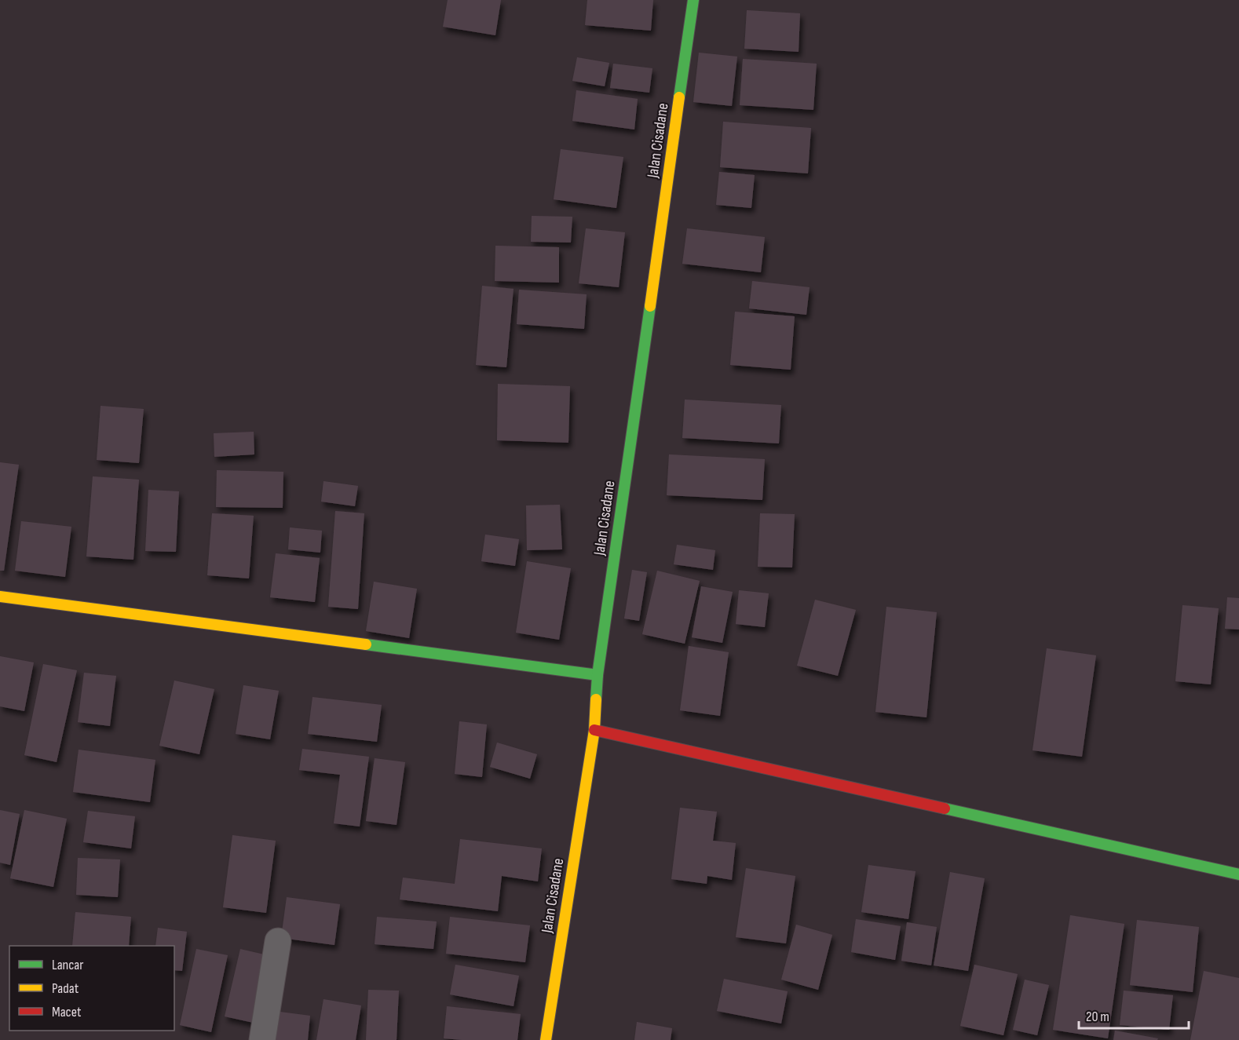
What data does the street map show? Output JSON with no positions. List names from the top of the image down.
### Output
{
  "streets": {
    "street": ["Jalan Cisadane"]
  },
  "legend": ["Lancar", "Padat", "Macet"],
  "scale_bar": "20 m"
}
